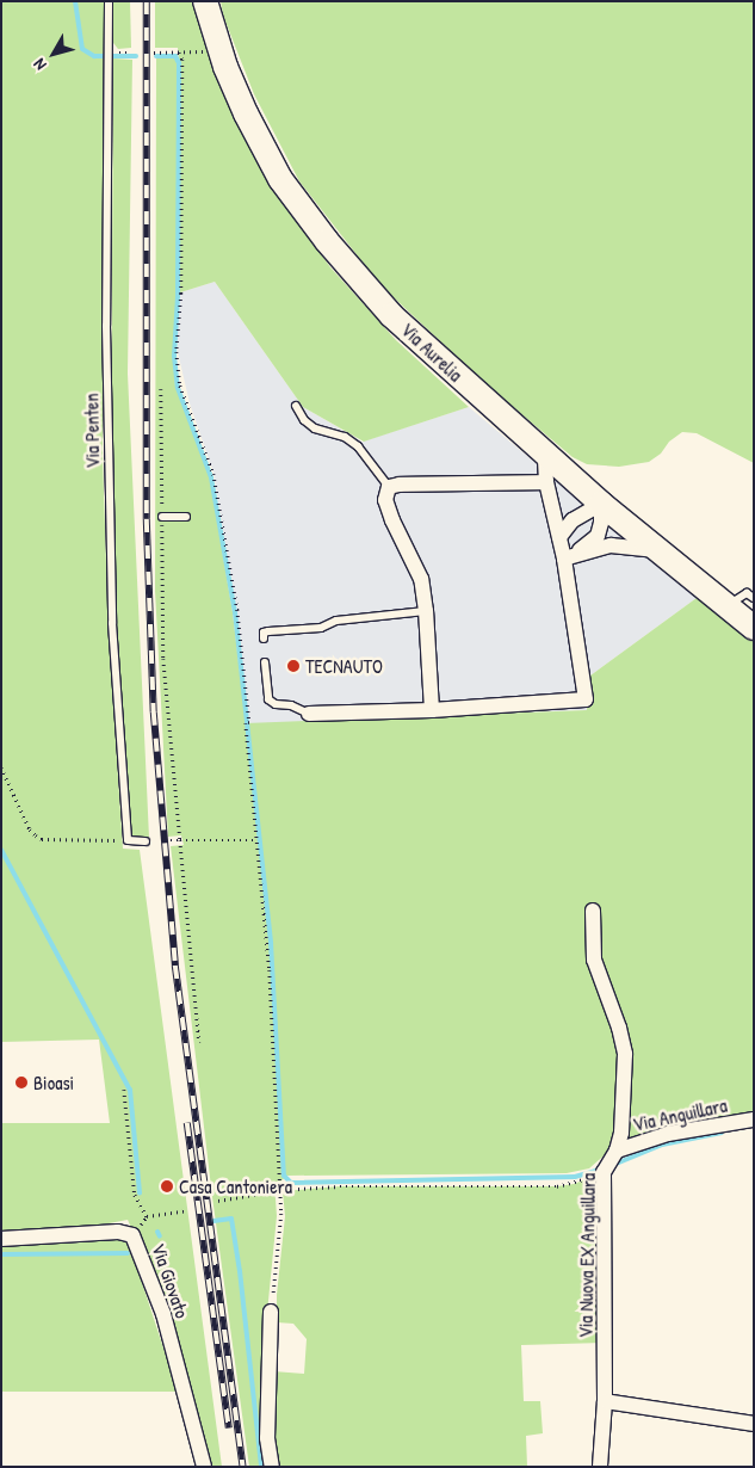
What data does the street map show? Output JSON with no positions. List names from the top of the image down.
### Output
{
  "streets": {
    "main road": ["Via Aurelia"],
    "street": ["Via Anguillara", "Via Nuova EX Anguillara", "Via Giovato"],
    "lane": ["Via Penten"]
  },
  "crossings": [
    ["Via Anguillara", "Via Nuova EX Anguillara"]
  ],
  "places": ["TECNAUTO", "Bioasi", "Casa Cantoniera"],
  "north": "bottom left"
}
